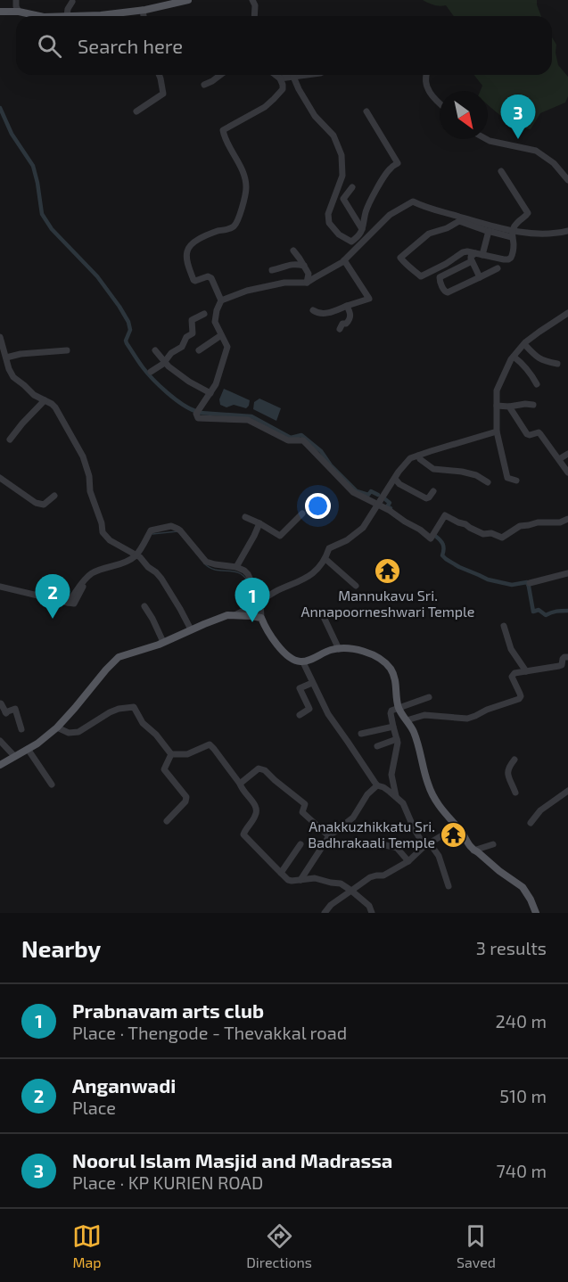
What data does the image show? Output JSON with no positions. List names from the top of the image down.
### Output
{
  "places": {
    "temple": ["Mannukavu Sri. Annapoorneshwari Temple", "Anakkuzhikkatu Sri. Badhrakaali Temple"]
  },
  "north": "bottom right",
  "page": {
    "search": "Search here",
    "pins": ["3", "2", "1"],
    "heading": ["Nearby", "3 results"],
    "list": [
      {
        "mark": "1",
        "name": "Prabnavam arts club",
        "note": "Place · Thengode - Thevakkal road",
        "value": "240 m"
      },
      {
        "mark": "2",
        "name": "Anganwadi",
        "note": "Place",
        "value": "510 m"
      },
      {
        "mark": "3",
        "name": "Noorul Islam Masjid and Madrassa",
        "note": "Place · KP KURIEN ROAD",
        "value": "740 m"
      }
    ],
    "nav": ["Map", "Directions", "Saved"]
  }
}
